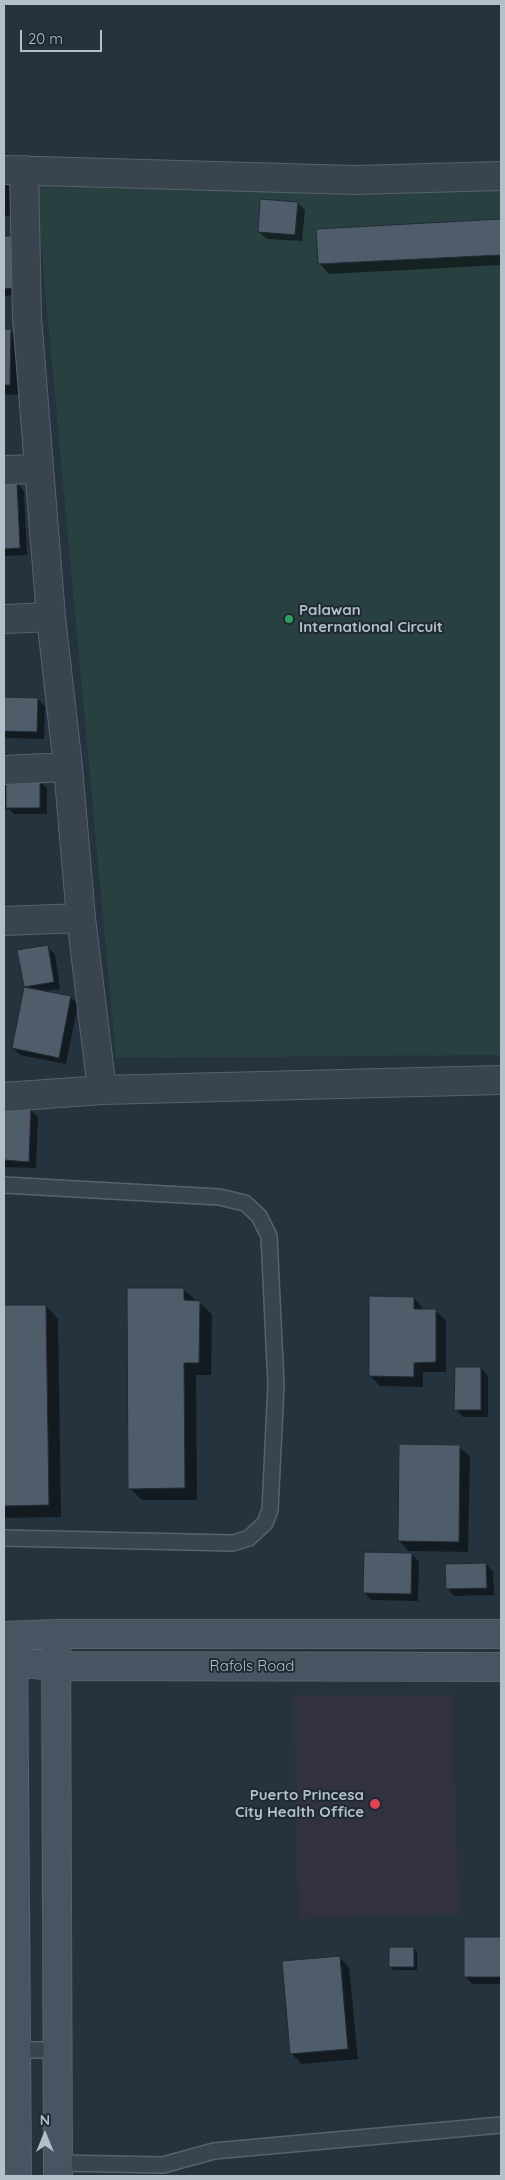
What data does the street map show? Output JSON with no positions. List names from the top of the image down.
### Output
{
  "streets": {
    "street": ["Rafols Road"]
  },
  "places": ["Palawan International Circuit", "Puerto Princesa City Health Office"],
  "scale_bar": "20 m",
  "north": "top"
}
